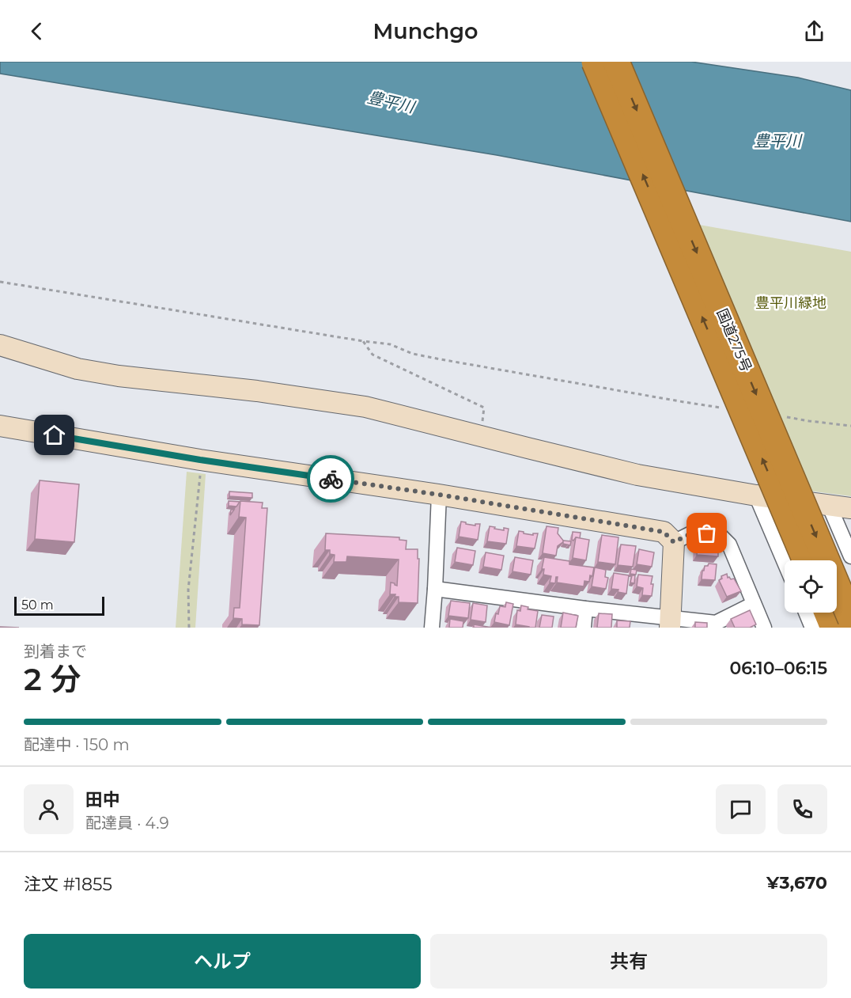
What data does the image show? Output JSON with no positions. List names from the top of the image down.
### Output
{
  "streets": {
    "highway": ["国道275号"]
  },
  "water": ["豊平川"],
  "parks": ["豊平川緑地"],
  "scale_bar": "50 m",
  "page": {
    "header": "Munchgo",
    "scale": "50 m",
    "heading": ["2 分", "到着まで", "06:10–06:15"],
    "panel": [
      "田中",
      "配達員 · 4.9",
      "注文 #1855",
      "¥3,670"
    ],
    "bar": "配達中 · 150 m",
    "buttons": ["ヘルプ", "共有"]
  }
}
